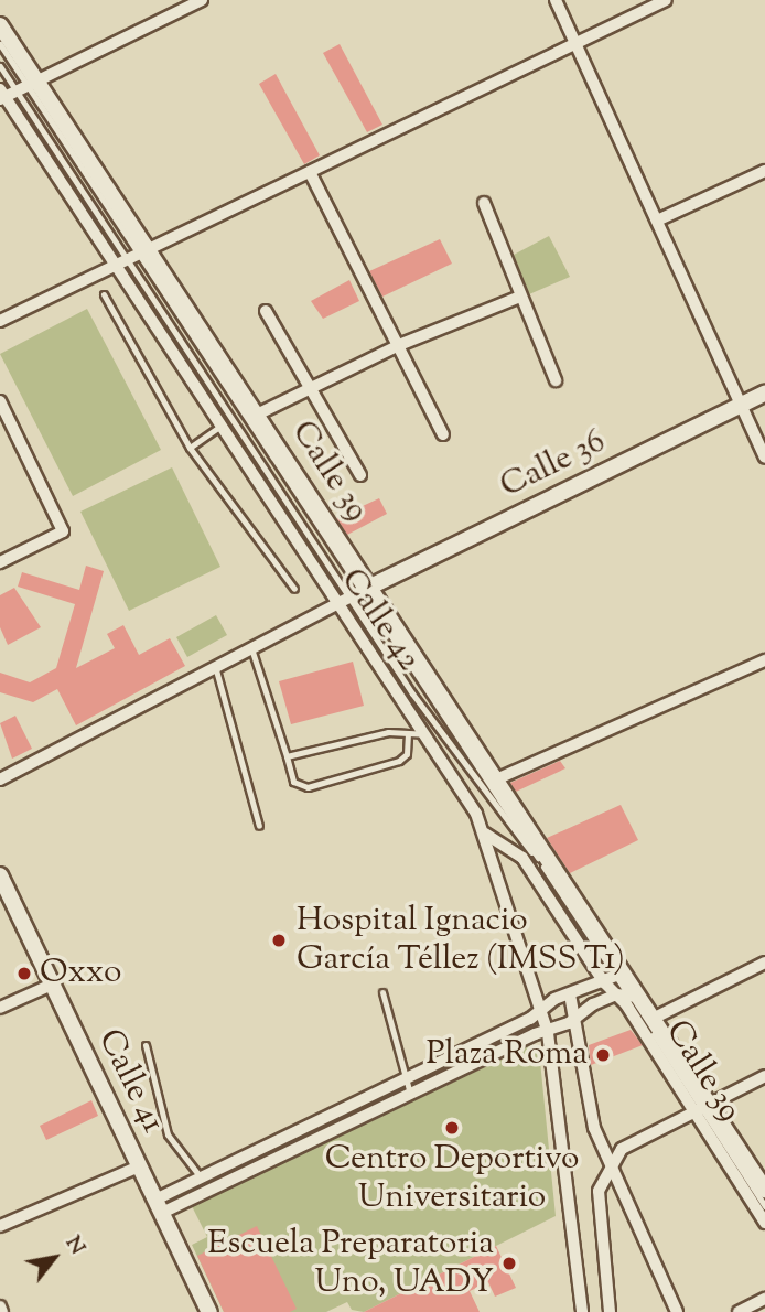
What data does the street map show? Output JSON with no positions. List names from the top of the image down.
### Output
{
  "streets": {
    "main road": ["Calle 36", "Calle 39", "Calle 41"],
    "street": ["Calle 42"]
  },
  "crossings": [
    ["Calle 36", "Calle 39"]
  ],
  "places": [
    "Hospital Ignacio García Téllez (IMSS T1)",
    "Oxxo",
    "Plaza Roma",
    "Centro Deportivo Universitario",
    "Escuela Preparatoria Uno, UADY"
  ],
  "north": "top right"
}
